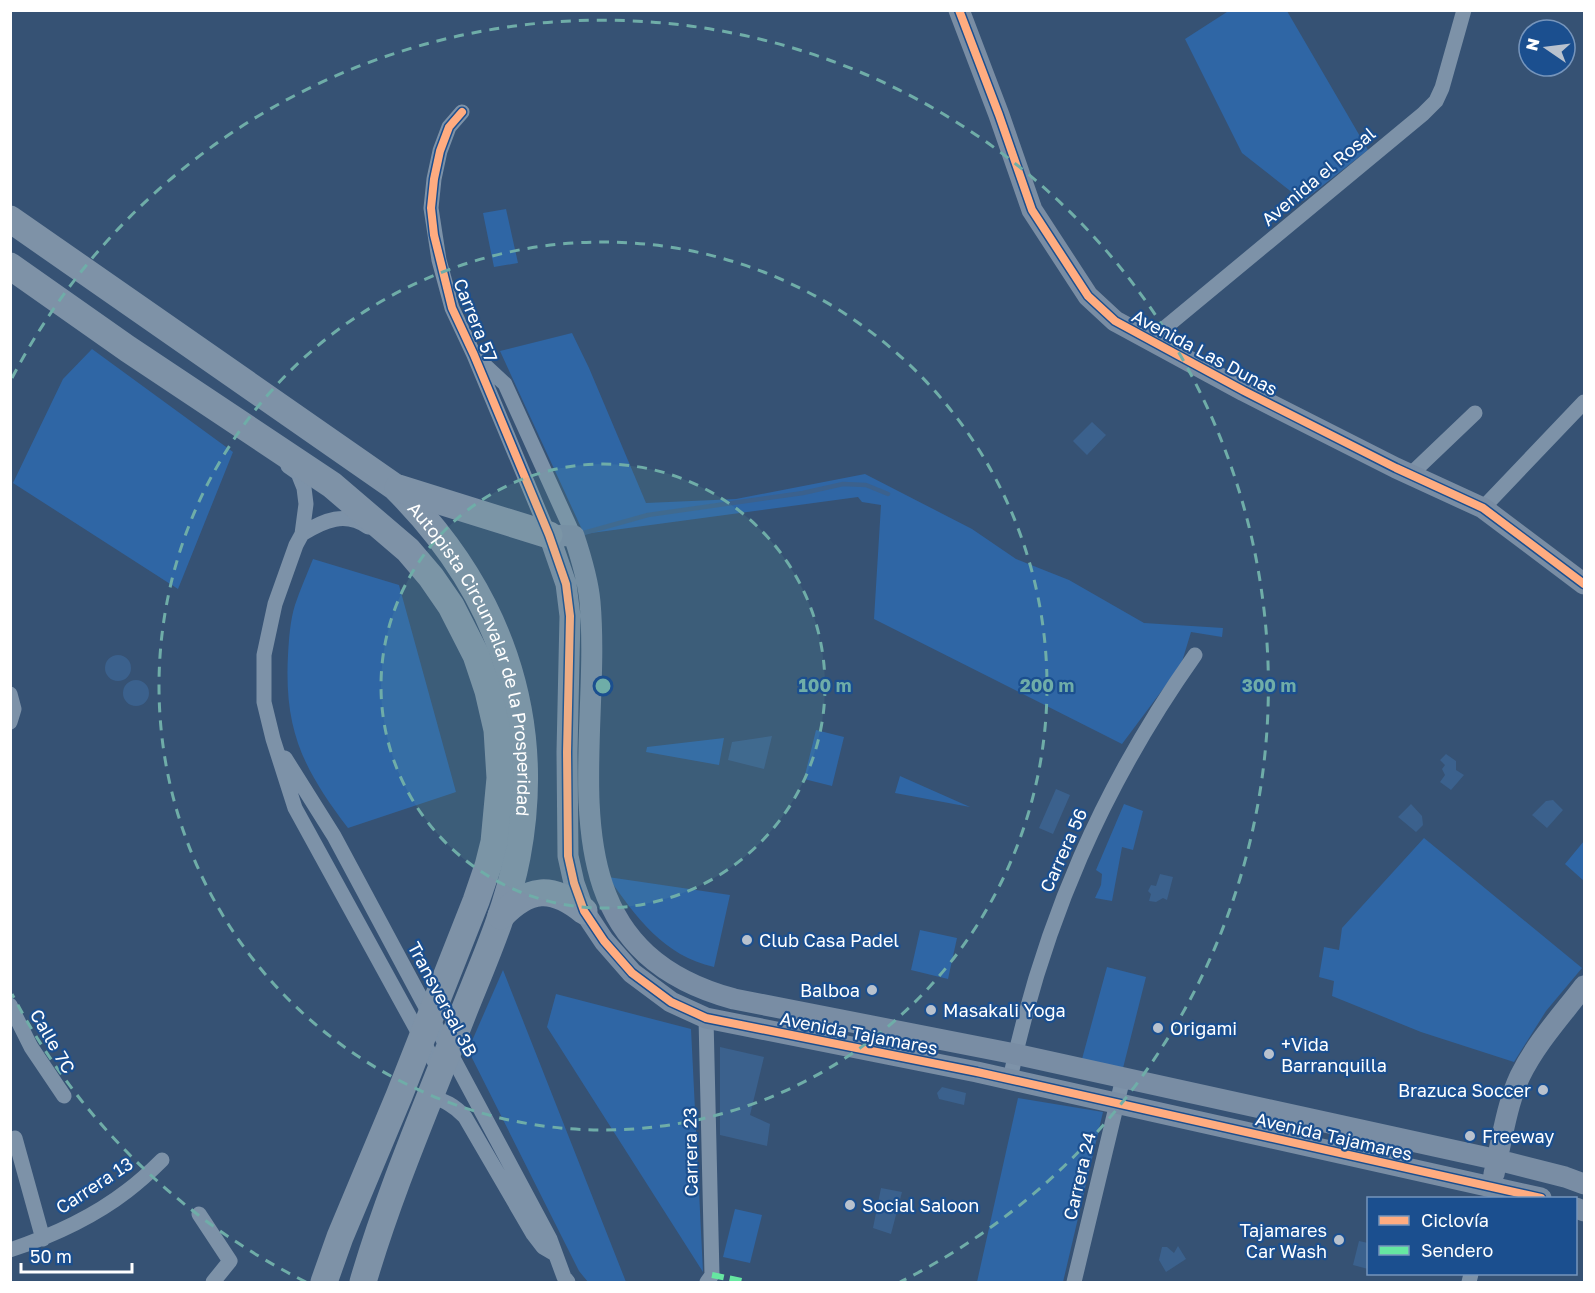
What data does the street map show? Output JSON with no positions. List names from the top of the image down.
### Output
{
  "streets": {
    "highway": ["Autopista Circunvalar de la Prosperidad"],
    "street": [
      "Avenida el Rosal",
      "Carrera 57",
      "Avenida Las Dunas",
      "Carrera 56",
      "Transversal 3B",
      "Avenida Tajamares",
      "Calle 7C",
      "Carrera 23",
      "Carrera 24",
      "Carrera 13"
    ]
  },
  "crossings": [
    ["Avenida el Rosal", "Avenida Las Dunas"],
    ["Carrera 57", "Avenida Tajamares"],
    ["Autopista Circunvalar de la Prosperidad", "Transversal 3B"],
    ["Carrera 56", "Avenida Tajamares"],
    ["Avenida Tajamares", "Carrera 23"],
    ["Avenida Tajamares", "Carrera 24"]
  ],
  "places": [
    "Club Casa Padel",
    "Balboa",
    "Masakali Yoga",
    "Origami",
    "+Vida Barranquilla",
    "Brazuca Soccer",
    "Freeway",
    "Social Saloon",
    "Tajamares Car Wash"
  ],
  "legend": ["Ciclovía", "Sendero"],
  "scale_bar": "50 m",
  "north": "left",
  "rings": ["100 m", "200 m", "300 m"]
}
